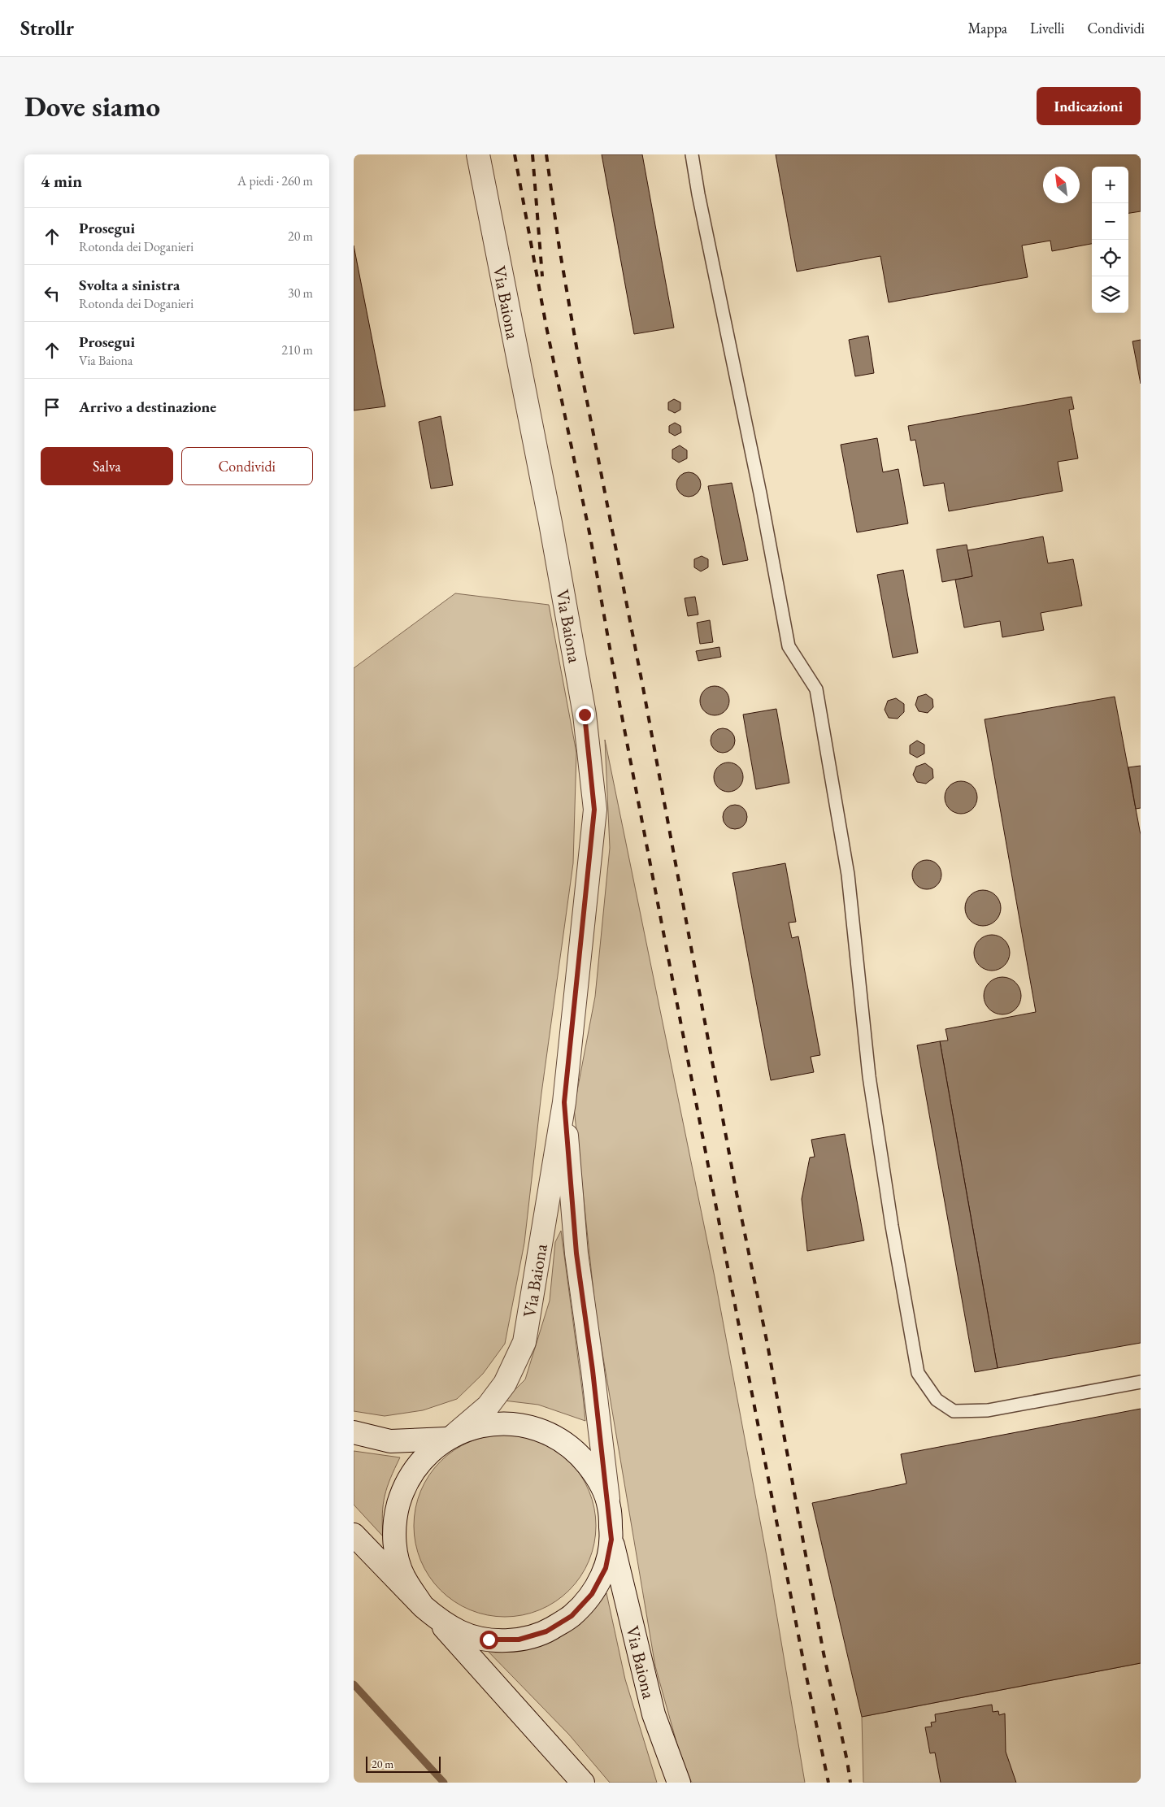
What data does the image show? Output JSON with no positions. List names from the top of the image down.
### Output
{
  "streets": {
    "street": ["Via Baiona"]
  },
  "scale_bar": "20 m",
  "north": "top left",
  "page": {
    "header": "Strollr",
    "nav": ["Mappa", "Livelli", "Condividi"],
    "buttons": [
      "Indicazioni",
      ["Salva", "Condividi"]
    ],
    "title": "Dove siamo",
    "heading": ["4 min", "A piedi · 260 m"],
    "map_buttons": ["+", "−"],
    "list": [
      ["Prosegui", "Rotonda dei Doganieri", "20 m"],
      ["Svolta a sinistra", "Rotonda dei Doganieri", "30 m"],
      ["Prosegui", "Via Baiona", "210 m"],
      "Arrivo a destinazione"
    ],
    "scale": "20 m"
  }
}
